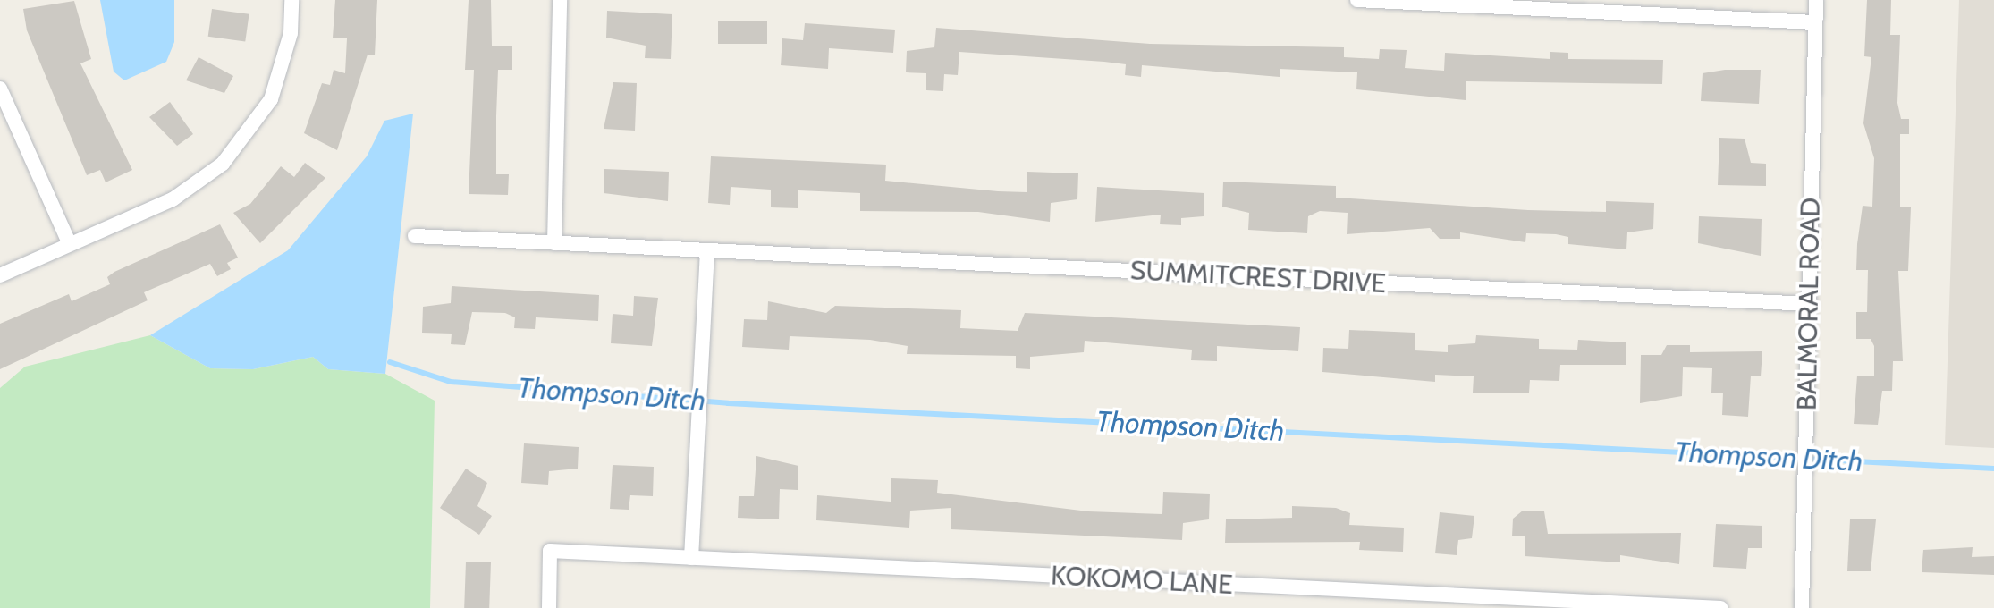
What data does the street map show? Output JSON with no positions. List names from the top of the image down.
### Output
{
  "streets": {
    "street": ["SUMMITCREST DRIVE", "BALMORAL ROAD", "KOKOMO LANE"]
  },
  "crossings": [
    ["SUMMITCREST DRIVE", "BALMORAL ROAD"]
  ],
  "water": ["Thompson Ditch"]
}
